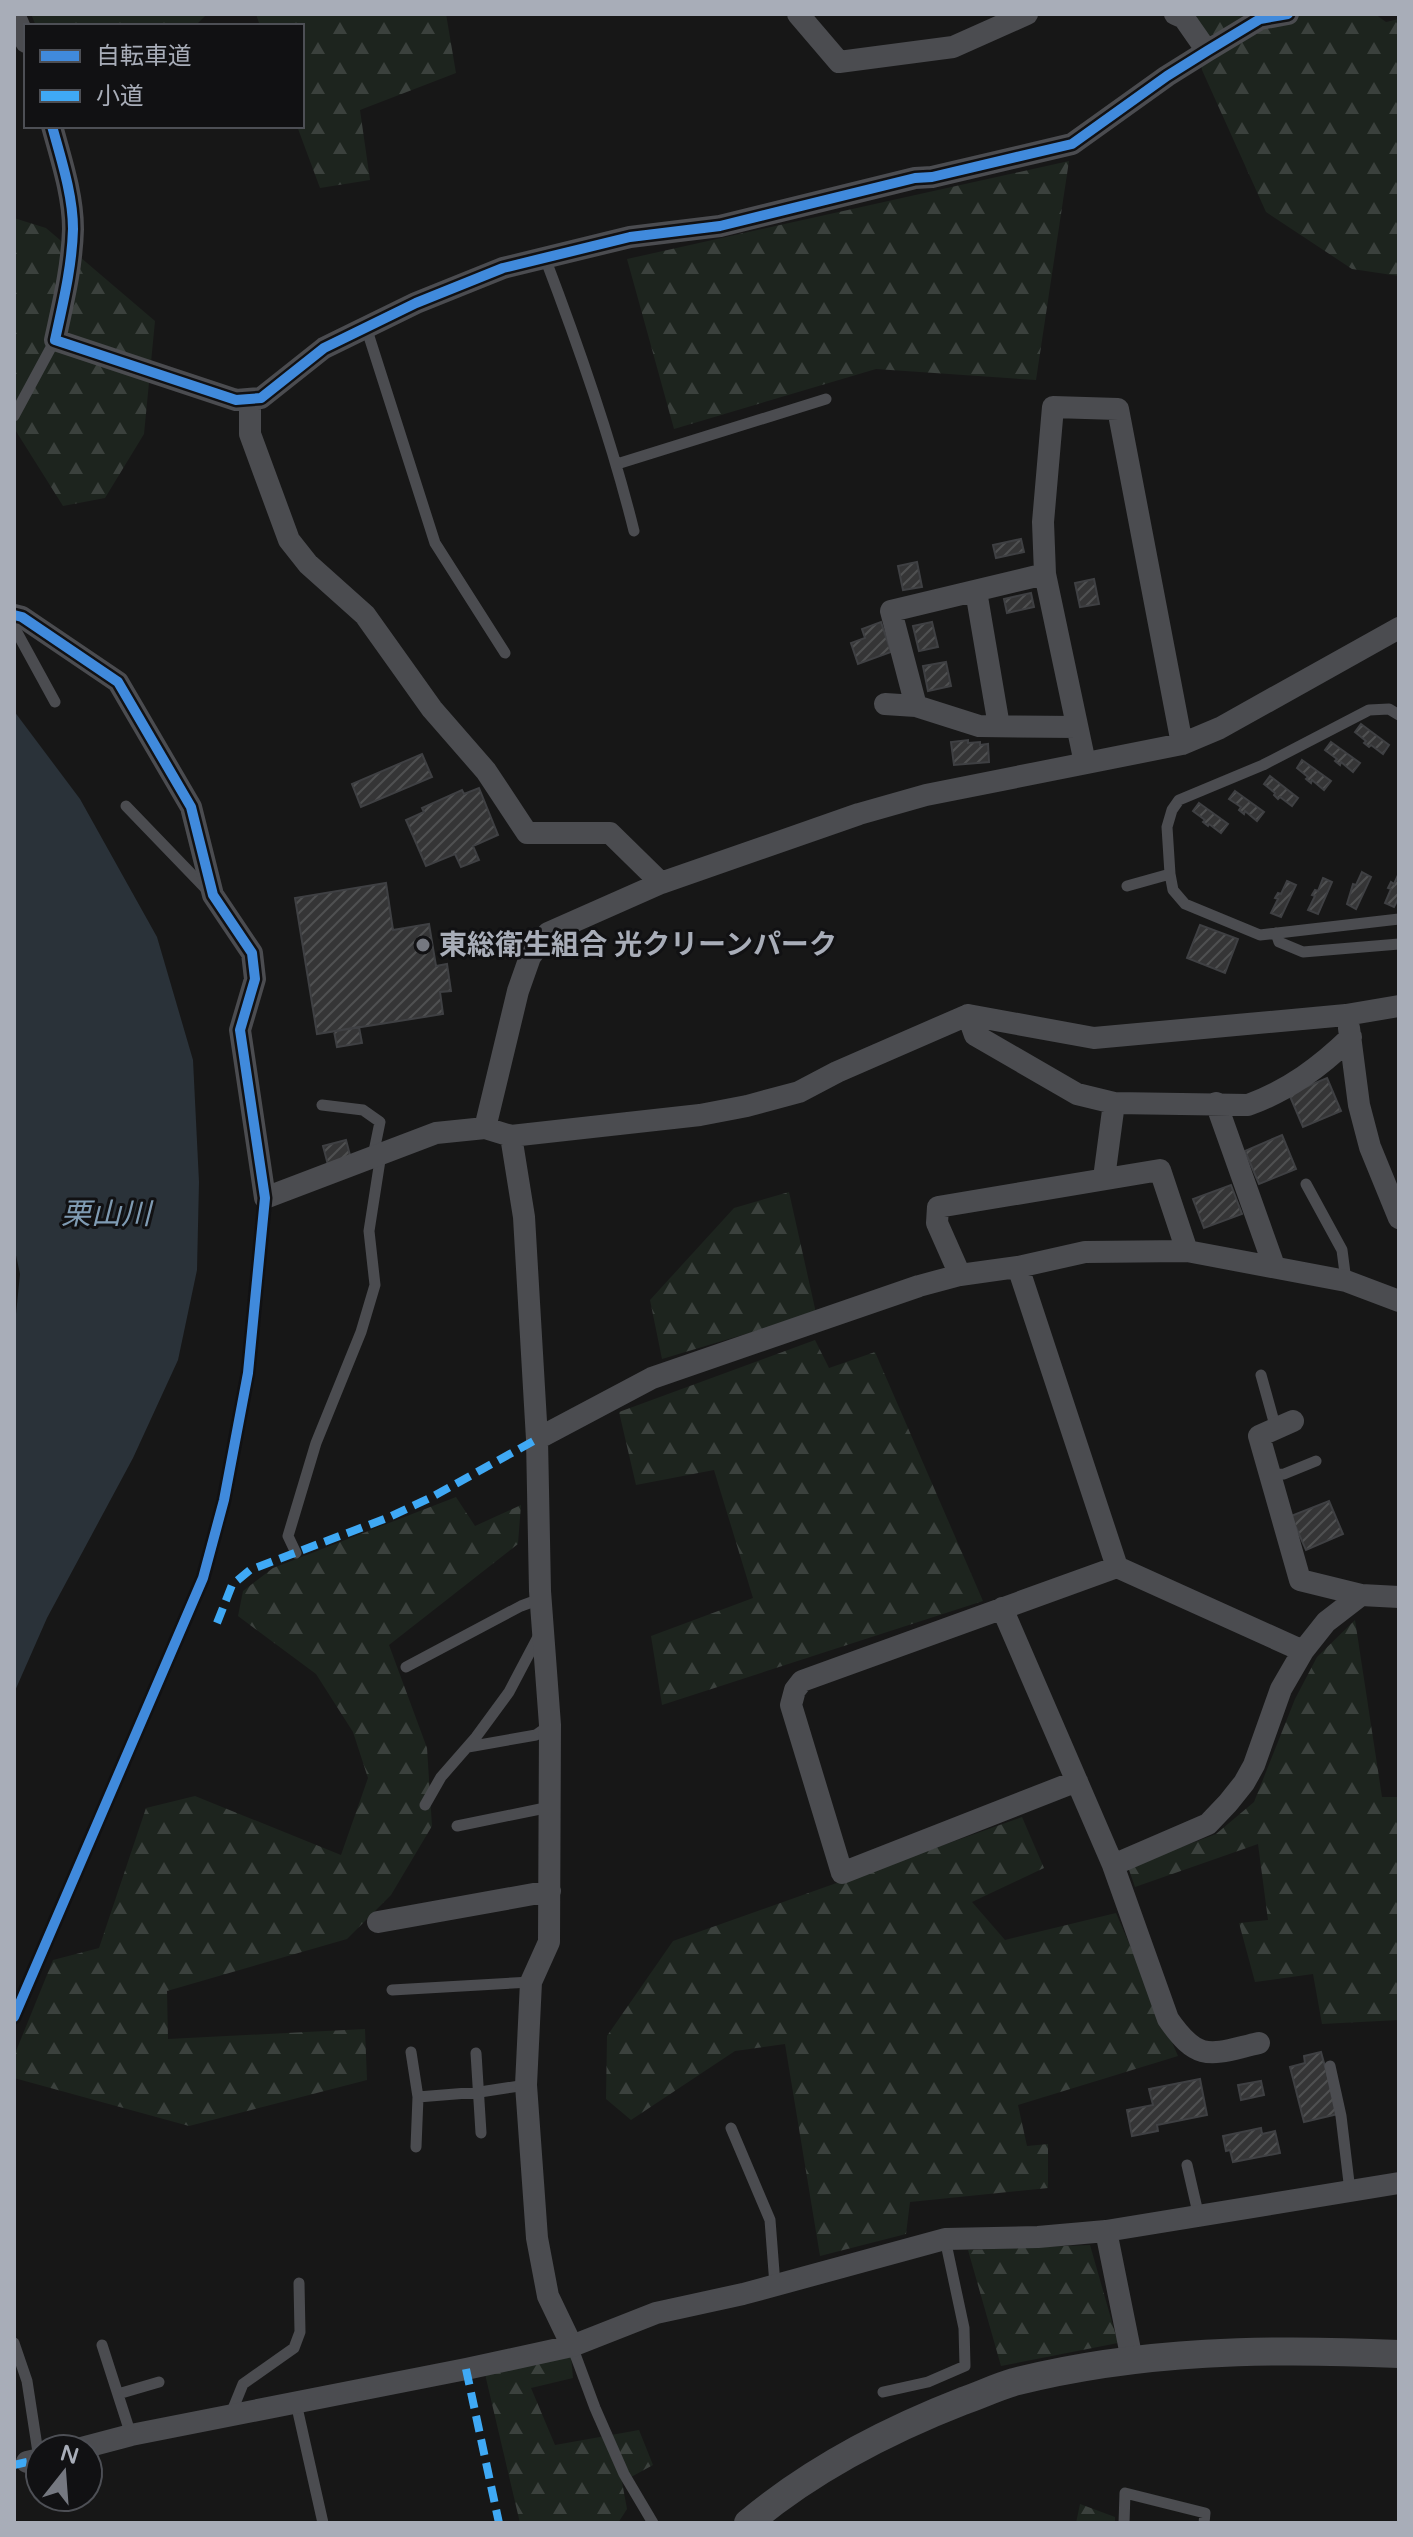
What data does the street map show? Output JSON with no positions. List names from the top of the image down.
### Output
{
  "water": ["栗山川"],
  "places": ["東総衛生組合 光クリーンパーク"],
  "legend": ["自転車道", "小道"],
  "north": "top"
}
